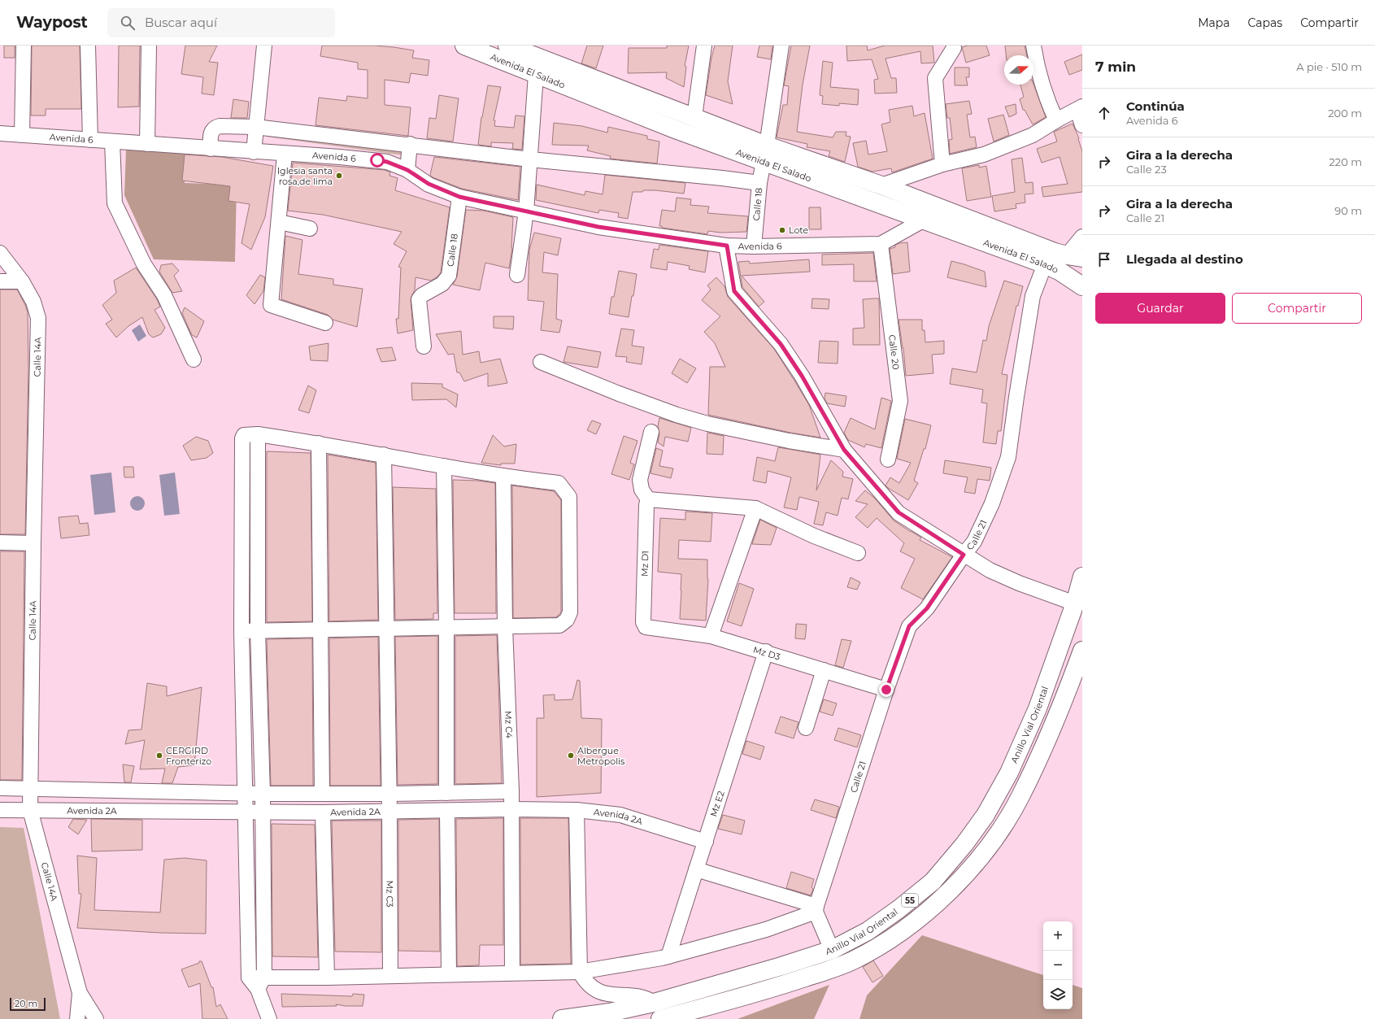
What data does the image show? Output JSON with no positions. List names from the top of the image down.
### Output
{
  "streets": {
    "main road": ["Avenida El Salado", "Anillo Vial Oriental", "55"],
    "street": [
      "Avenida 6",
      "Calle 18",
      "Calle 20",
      "Calle 14A",
      "Calle 21",
      "Mz D1",
      "Mz D3",
      "Mz C4",
      "Mz E2",
      "Avenida 2A",
      "Mz C3"
    ]
  },
  "crossings": [
    ["Avenida El Salado", "Avenida 6"],
    ["Avenida El Salado", "Calle 18"],
    ["Avenida El Salado", "Calle 21"],
    ["Avenida 6", "Calle 18"],
    ["Avenida 6", "Calle 20"],
    ["Calle 14A", "Avenida 2A"],
    ["Calle 21", "Mz D3"],
    ["Mz D1", "Mz D3"],
    ["Mz D3", "Mz E2"],
    ["Mz C4", "Avenida 2A"],
    ["Mz E2", "Avenida 2A"],
    ["Avenida 2A", "Mz C3"]
  ],
  "places": [
    "Iglesia santa rosa,de lima",
    "Lote",
    "CERGIRD Fronterizo",
    "Albergue Metropolis"
  ],
  "scale_bar": "20 m",
  "north": "right",
  "page": {
    "header": "Waypost",
    "search": "Buscar aquí",
    "nav": ["Mapa", "Capas", "Compartir"],
    "heading": ["7 min", "A pie · 510 m"],
    "list": [
      ["Continúa", "Avenida 6", "200 m"],
      ["Gira a la derecha", "Calle 23", "220 m"],
      ["Gira a la derecha", "Calle 21", "90 m"],
      "Llegada al destino"
    ],
    "buttons": ["Guardar", "Compartir"],
    "map_buttons": ["+", "−"],
    "scale": "20 m"
  }
}
